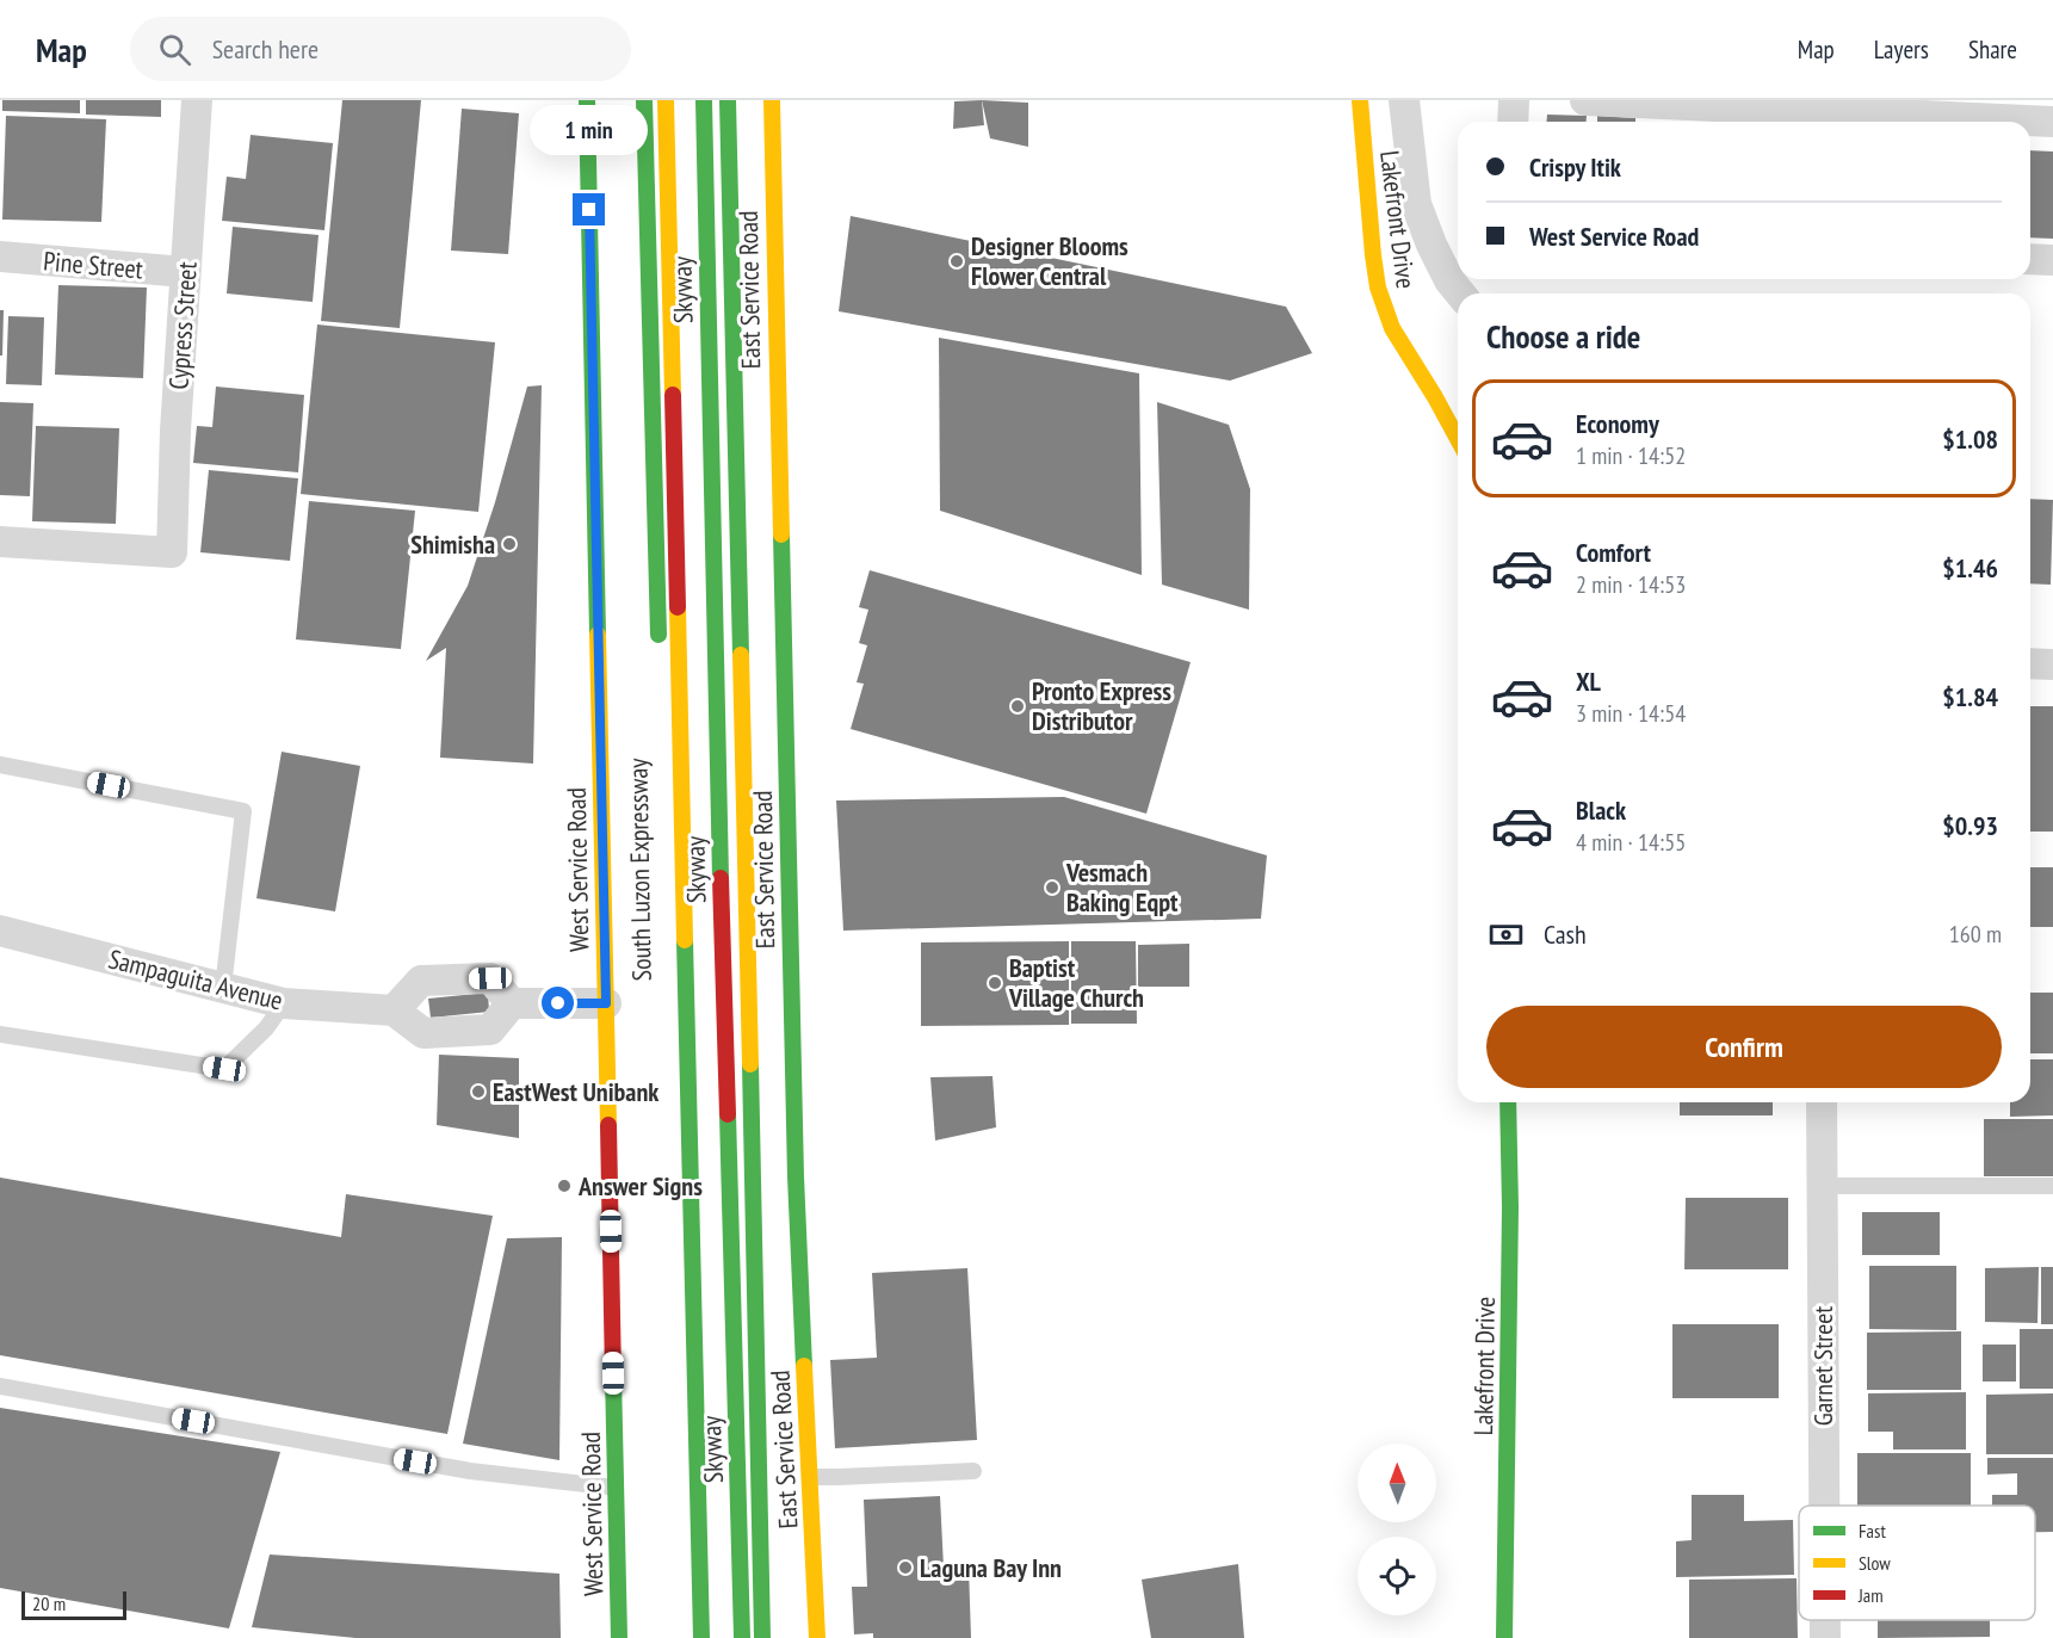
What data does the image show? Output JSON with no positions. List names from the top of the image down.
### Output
{
  "streets": {
    "main road": [
      "Lakefront Drive",
      "Skyway",
      "East Service Road",
      "West Service Road"
    ],
    "street": [
      "Pine Street",
      "Cypress Street",
      "Sampaguita Avenue",
      "Garnet Street"
    ]
  },
  "crossings": [
    ["Pine Street", "Cypress Street"]
  ],
  "places": [
    "Designer Blooms Flower Central",
    "Shimisha",
    "Pronto Express Distributor",
    "Vesmach Baking Eqpt",
    "Baptist Village Church",
    "EastWest Unibank",
    "Answer Signs",
    "Laguna Bay Inn"
  ],
  "legend": ["Fast", "Slow", "Jam"],
  "scale_bar": "20 m",
  "north": "top",
  "page": {
    "header": "Map",
    "search": "Search here",
    "nav": ["Map", "Layers", "Share"],
    "bubble": "1 min",
    "banner": ["Crispy Itik", "West Service Road"],
    "heading": "Choose a ride",
    "list": [
      {
        "name": "Economy",
        "note": "1 min · 14:52",
        "value": "$1.08"
      },
      {
        "name": "Comfort",
        "note": "2 min · 14:53",
        "value": "$1.46"
      },
      {
        "name": "XL",
        "note": "3 min · 14:54",
        "value": "$1.84"
      },
      {
        "name": "Black",
        "note": "4 min · 14:55",
        "value": "$0.93"
      }
    ],
    "pay": ["Cash", "160 m"],
    "buttons": "Confirm",
    "scale": "20 m"
  }
}
